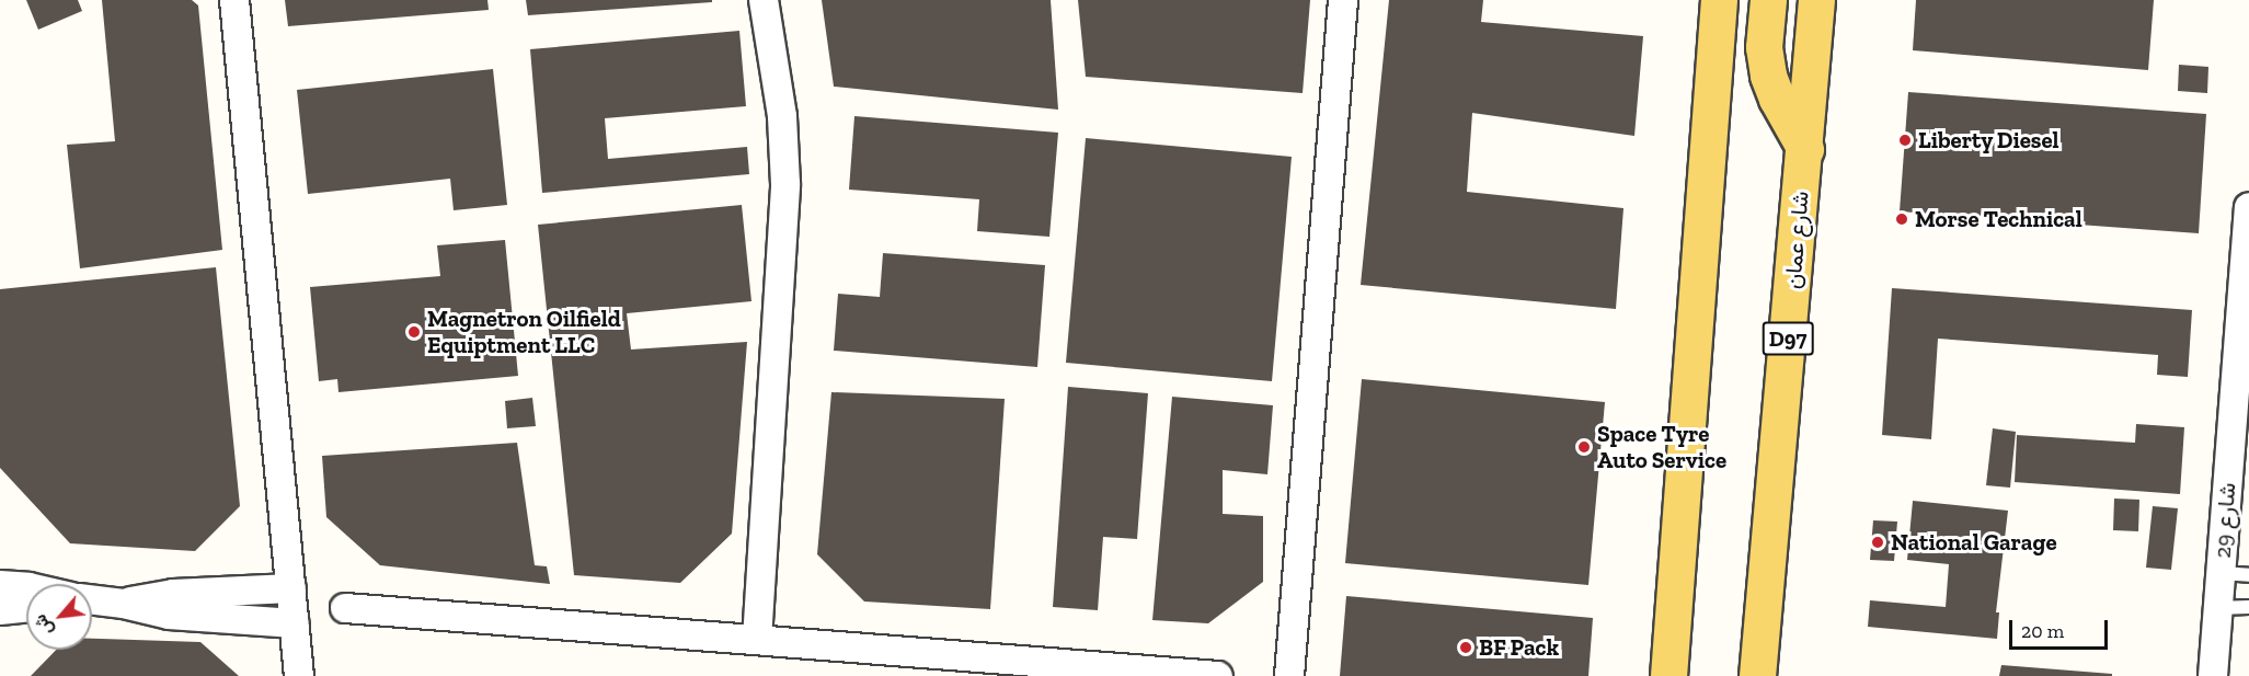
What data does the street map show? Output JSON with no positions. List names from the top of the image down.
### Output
{
  "streets": {
    "main road": ["شارع عمان", "D97"],
    "street": ["شارع 29"]
  },
  "places": [
    "Liberty Diesel",
    "Morse Technical",
    "Magnetron Oilfield Equiptment LLC",
    "Space Tyre Auto Service",
    "National Garage",
    "BF Pack"
  ],
  "scale_bar": "20 m",
  "north": "bottom left"
}
